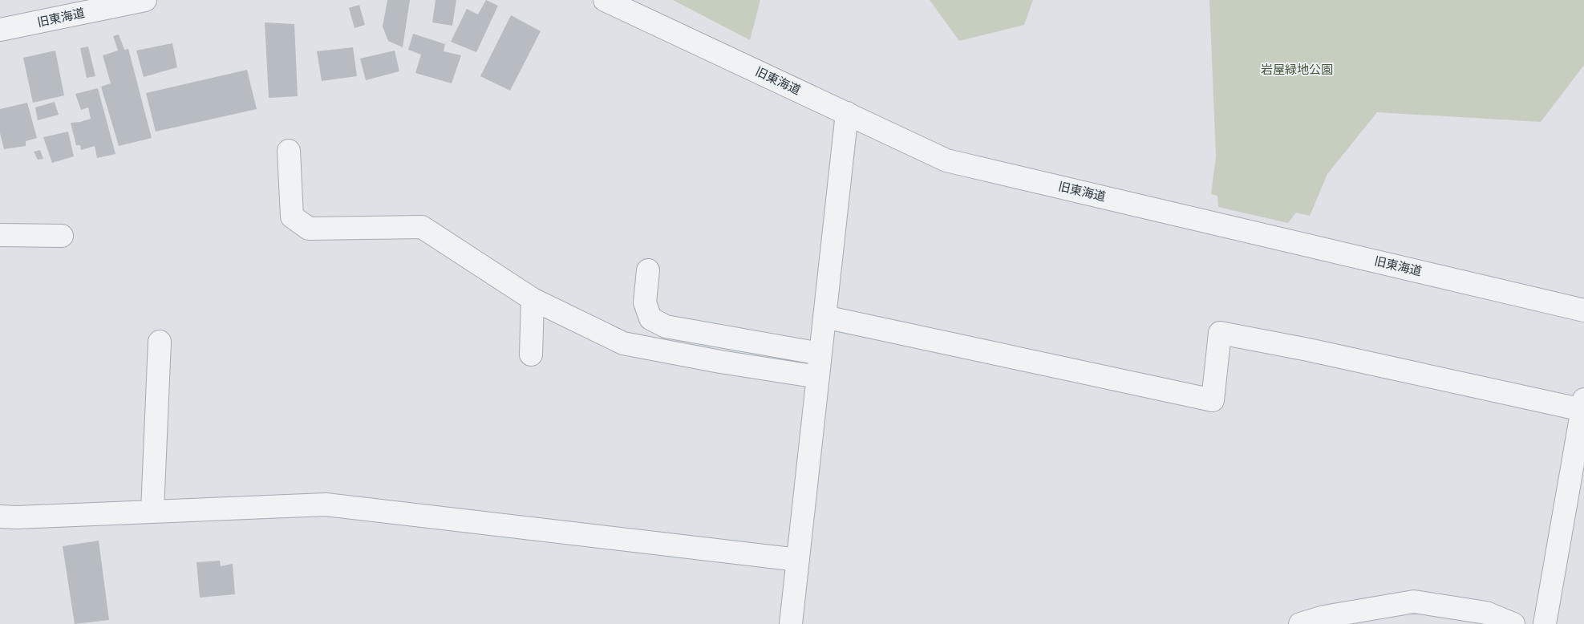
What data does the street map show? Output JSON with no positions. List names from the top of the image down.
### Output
{
  "streets": {
    "street": ["旧東海道"]
  },
  "parks": ["岩屋緑地公園"]
}
